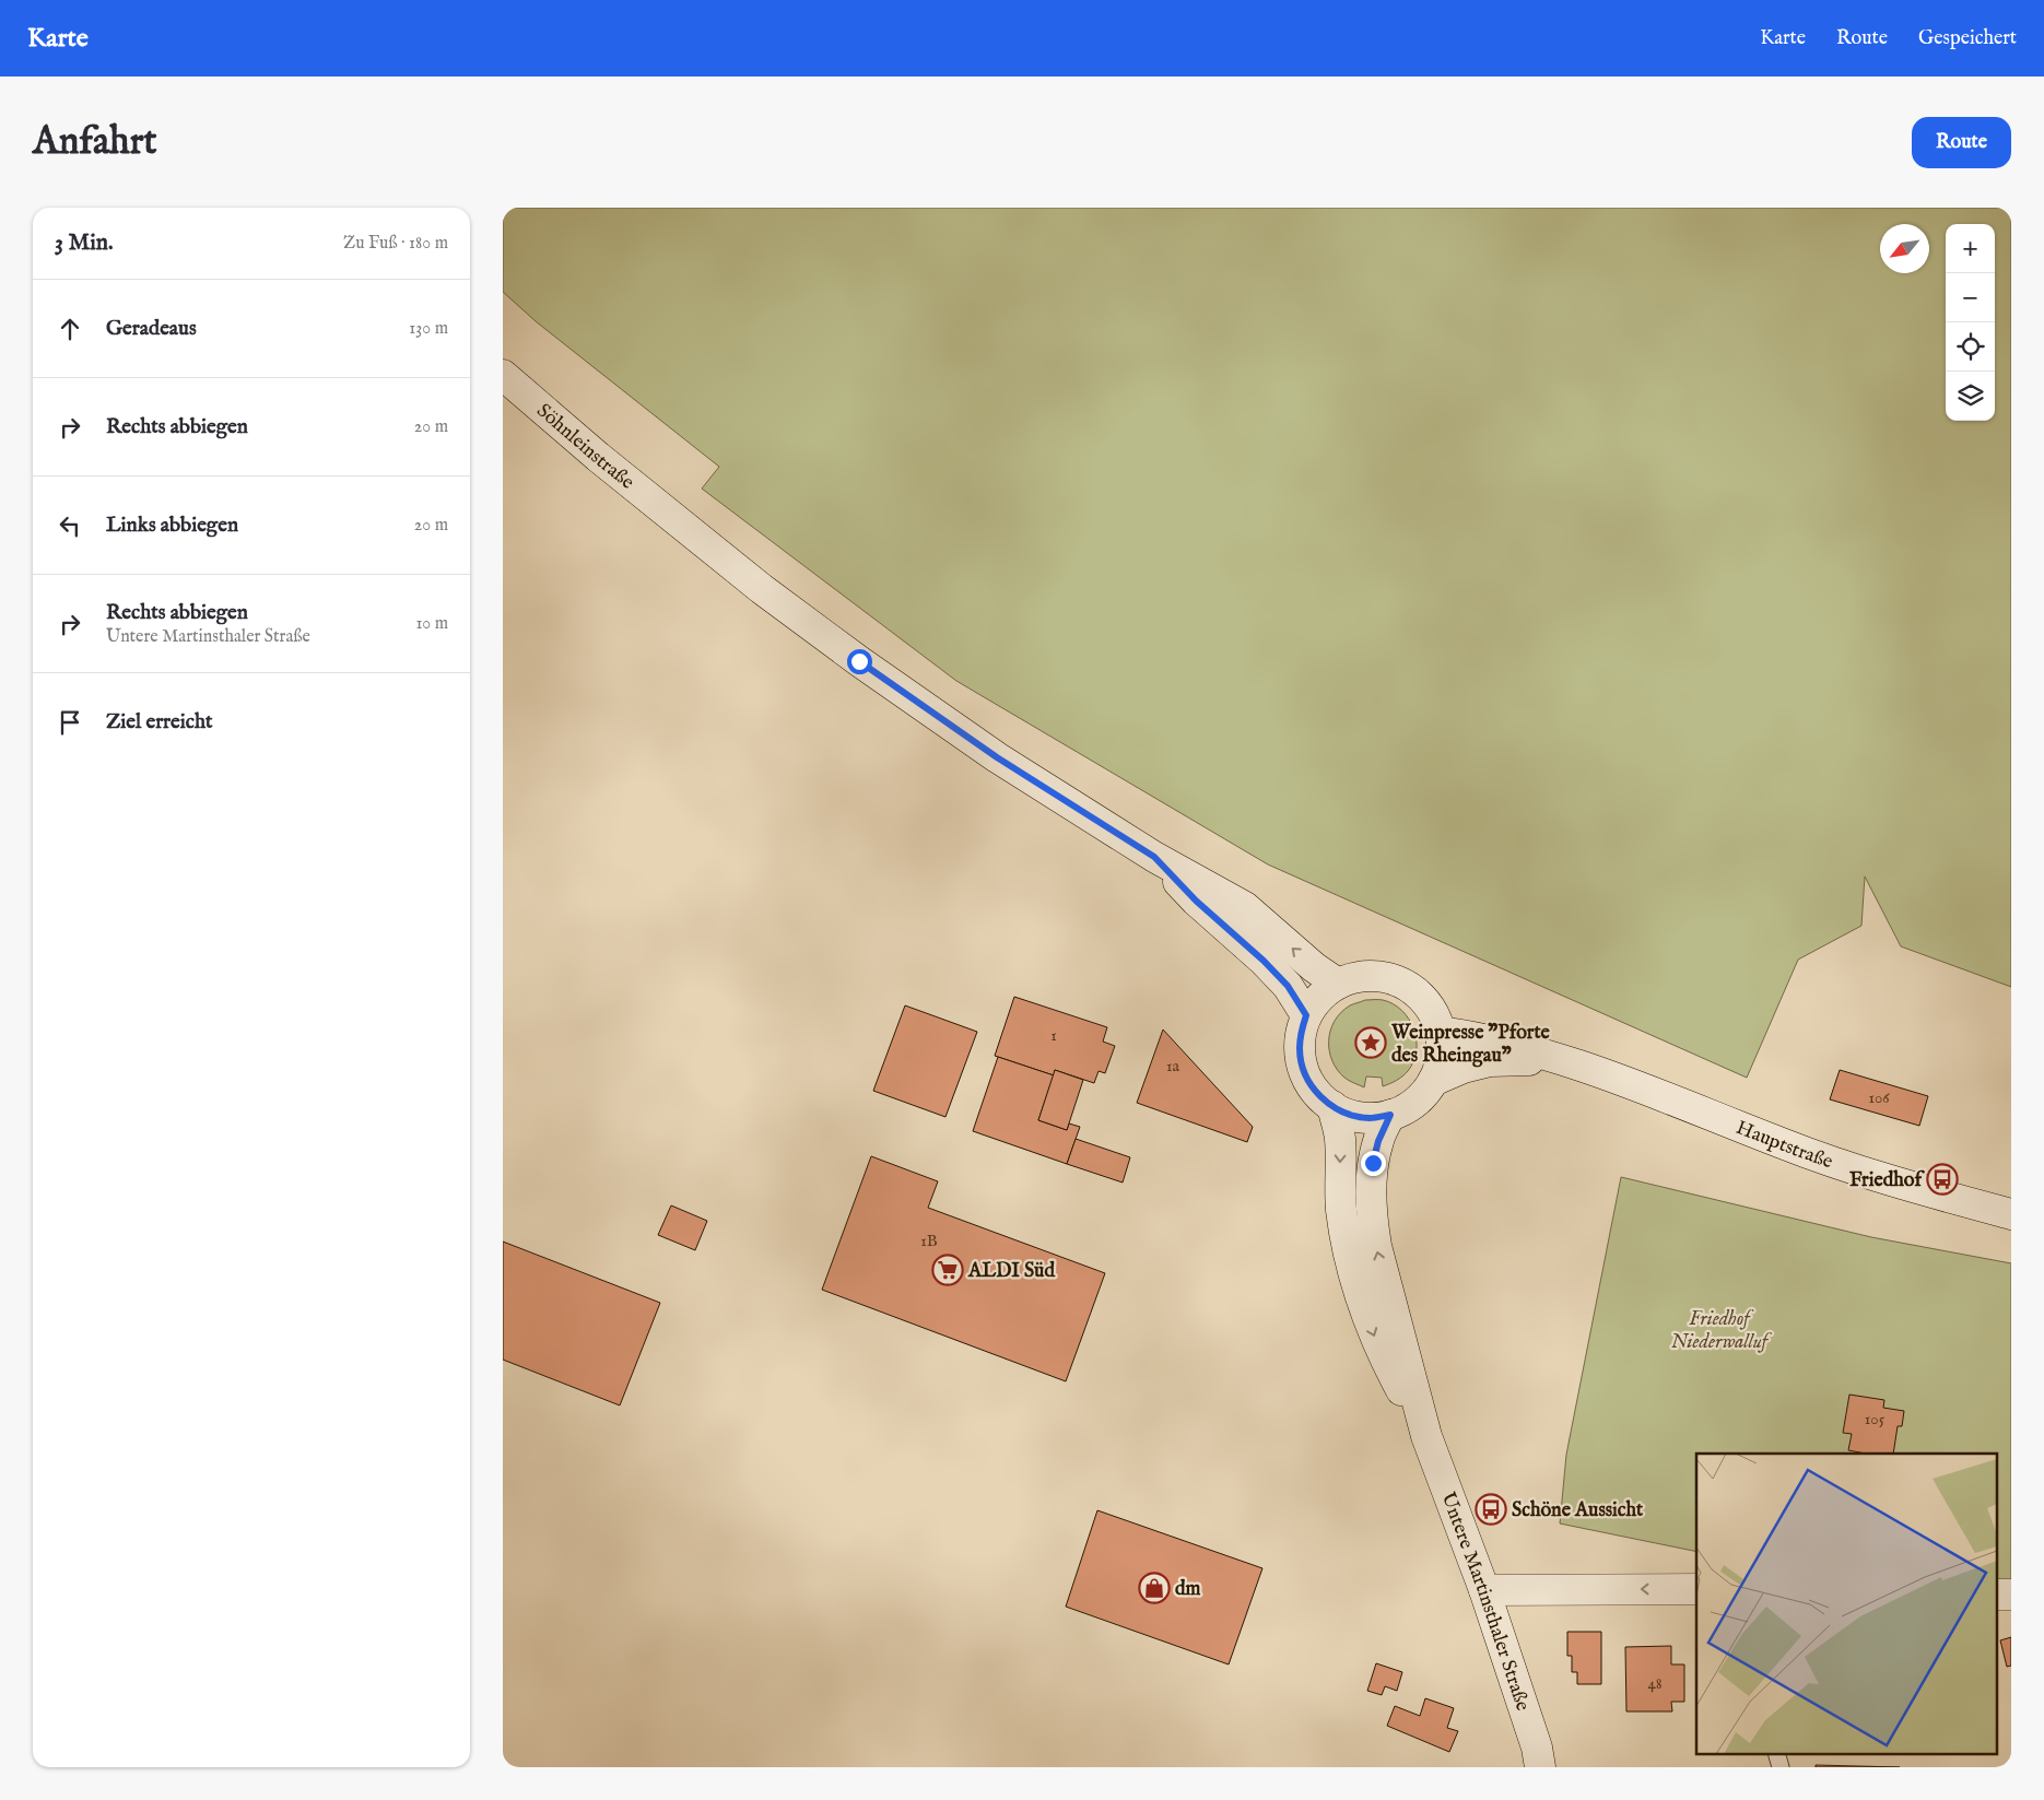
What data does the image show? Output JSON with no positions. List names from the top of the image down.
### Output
{
  "streets": {
    "street": ["Söhnleinstraße", "Hauptstraße", "Untere Martinsthaler Straße"]
  },
  "crossings": [
    ["Hauptstraße", "Untere Martinsthaler Straße"]
  ],
  "parks": ["Friedhof Niederwalluf"],
  "places": {
    "place": ["Weinpresse \"Pforte des Rheingau\""],
    "bus stop": ["Friedhof", "Schöne Aussicht"],
    "supermarket": ["ALDI Süd"],
    "shop": ["dm"]
  },
  "house_numbers": [
    "1",
    "1a",
    "106",
    "1B",
    "105",
    "48"
  ],
  "north": "bottom left",
  "page": {
    "header": "Karte",
    "nav": ["Karte", "Route", "Gespeichert"],
    "buttons": "Route",
    "title": "Anfahrt",
    "heading": ["3 Min.", "Zu Fuß · 180 m"],
    "map_buttons": ["+", "−"],
    "list": [
      ["Geradeaus", "130 m"],
      ["Rechts abbiegen", "20 m"],
      ["Links abbiegen", "20 m"],
      ["Rechts abbiegen", "Untere Martinsthaler Straße", "10 m"],
      "Ziel erreicht"
    ]
  }
}
